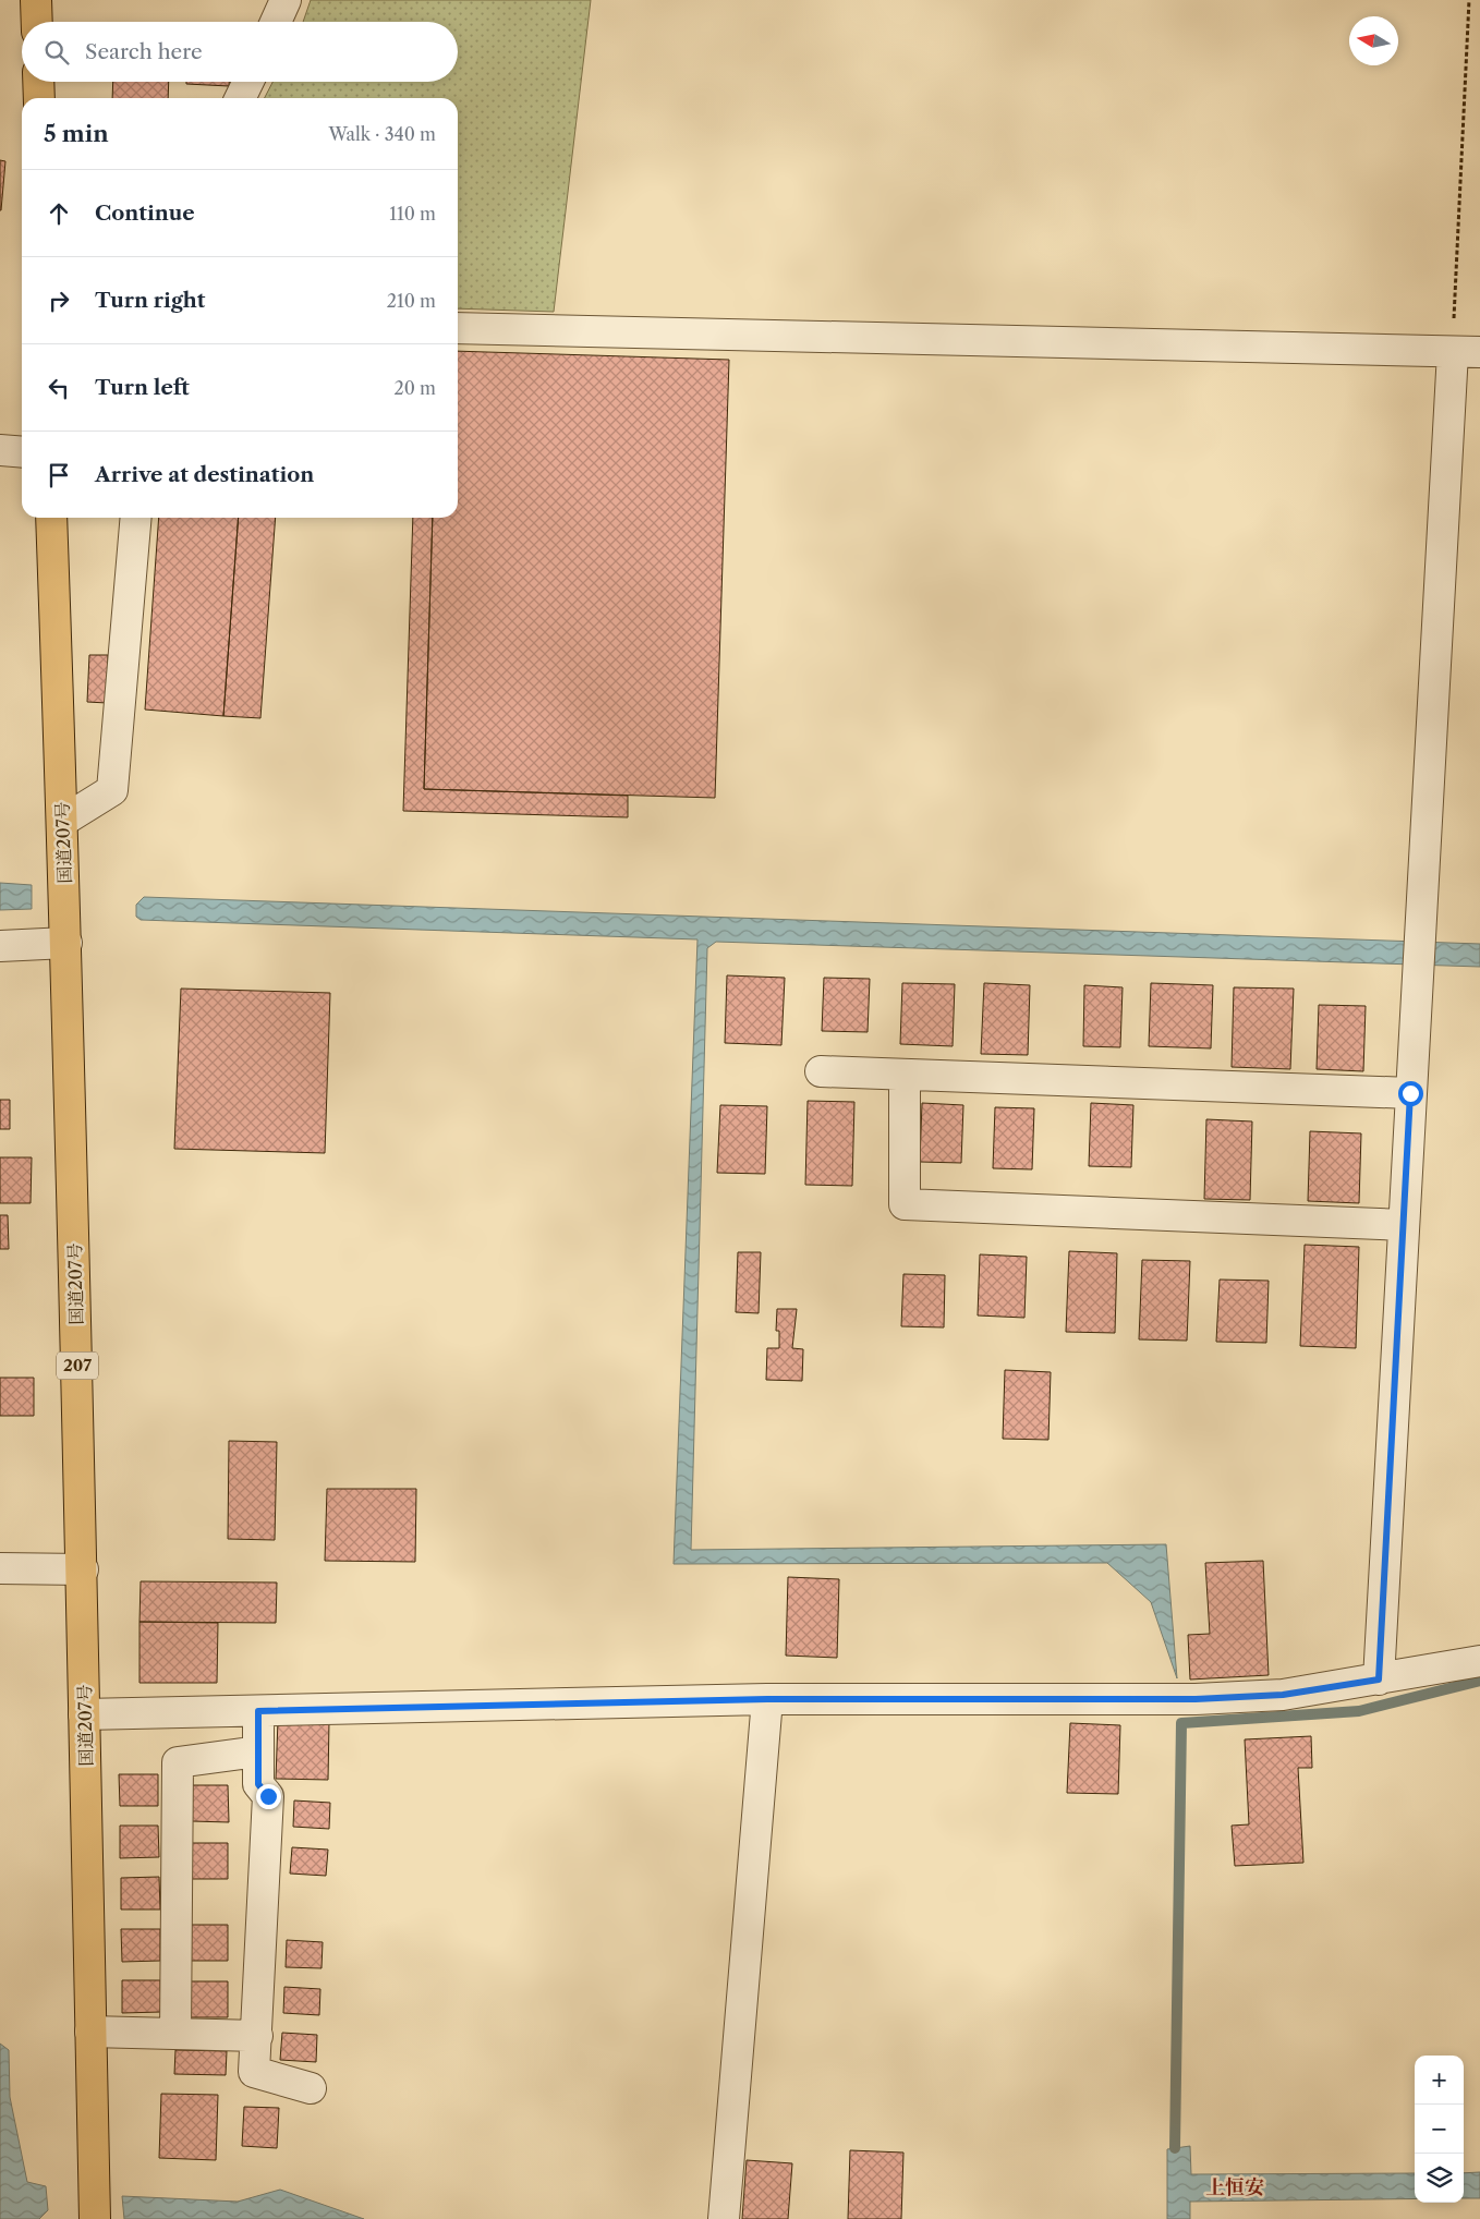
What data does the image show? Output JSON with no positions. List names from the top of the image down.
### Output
{
  "streets": {
    "highway": ["国道207号", "207"]
  },
  "districts": ["上恒安"],
  "north": "left",
  "page": {
    "search": "Search here",
    "heading": ["5 min", "Walk · 340 m"],
    "list": [
      ["Continue", "110 m"],
      ["Turn right", "210 m"],
      ["Turn left", "20 m"],
      "Arrive at destination"
    ],
    "map_buttons": ["+", "−"]
  }
}
